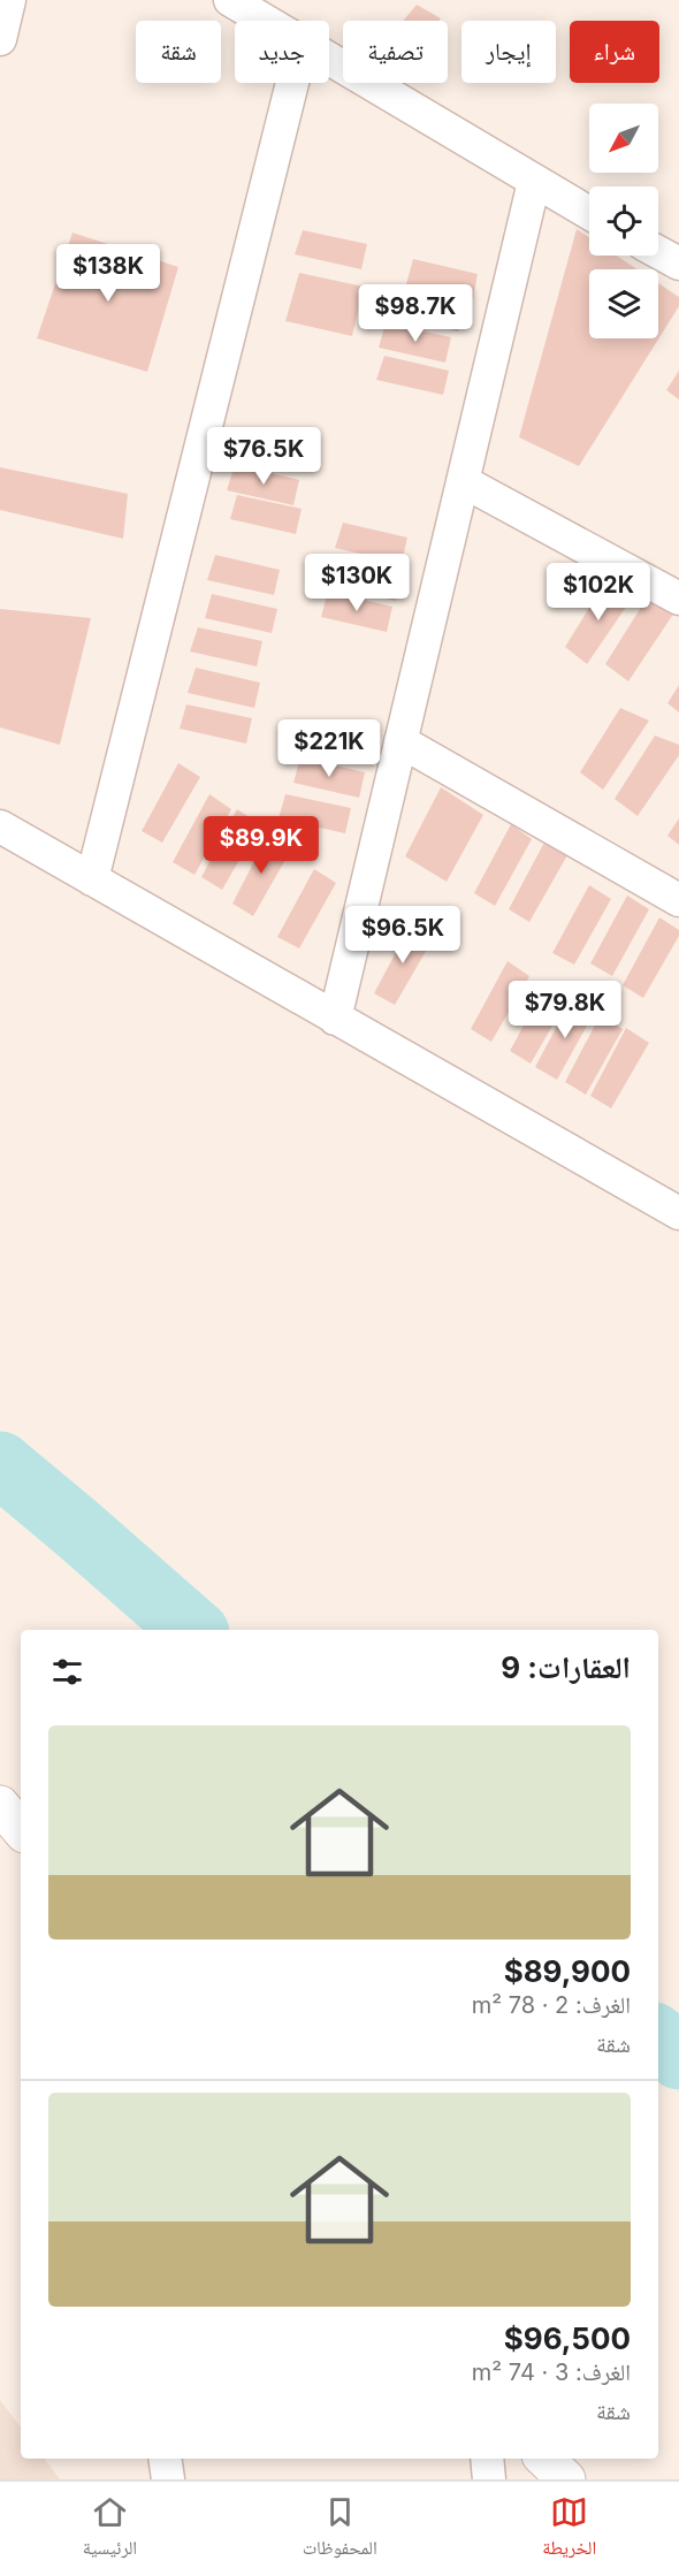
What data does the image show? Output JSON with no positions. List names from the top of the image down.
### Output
{
  "north": "bottom left",
  "page": {
    "chip": [
      "شراء",
      "إيجار",
      "تصفية",
      "جديد",
      "شقة"
    ],
    "price": [
      "$138K",
      "$98.7K",
      "$76.5K",
      "$130K",
      "$102K",
      "$221K",
      "$89.9K",
      "$96.5K",
      "$79.8K"
    ],
    "heading": "العقارات: 9",
    "list": [
      {
        "name": "$89,900",
        "note": "الغرف: 2 · 78 m² · شقة"
      },
      {
        "name": "$96,500",
        "note": "الغرف: 3 · 74 m² · شقة"
      }
    ],
    "tabs": ["الخريطة", "المحفوظات", "الرئيسية"]
  }
}
